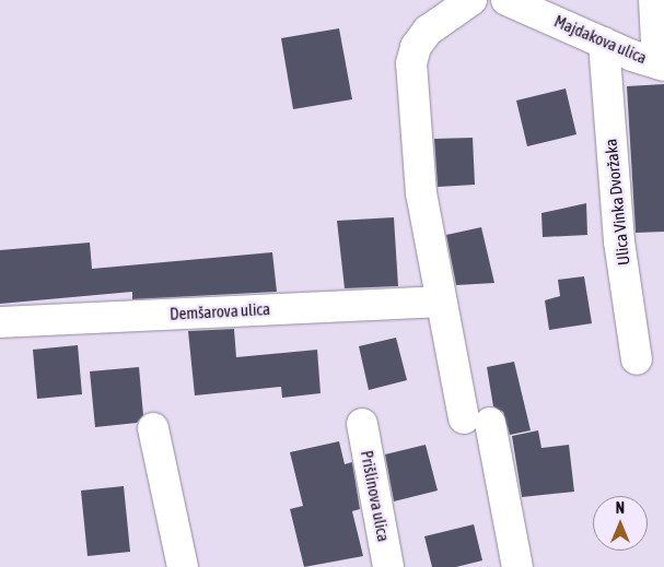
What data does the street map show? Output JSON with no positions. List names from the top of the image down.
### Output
{
  "streets": {
    "street": [
      "Majdakova ulica",
      "Ulica Vinka Dvoržaka",
      "Demšarova ulica",
      "Prišlinova ulica"
    ]
  },
  "crossings": [
    ["Majdakova ulica", "Ulica Vinka Dvoržaka"]
  ],
  "north": "top"
}
